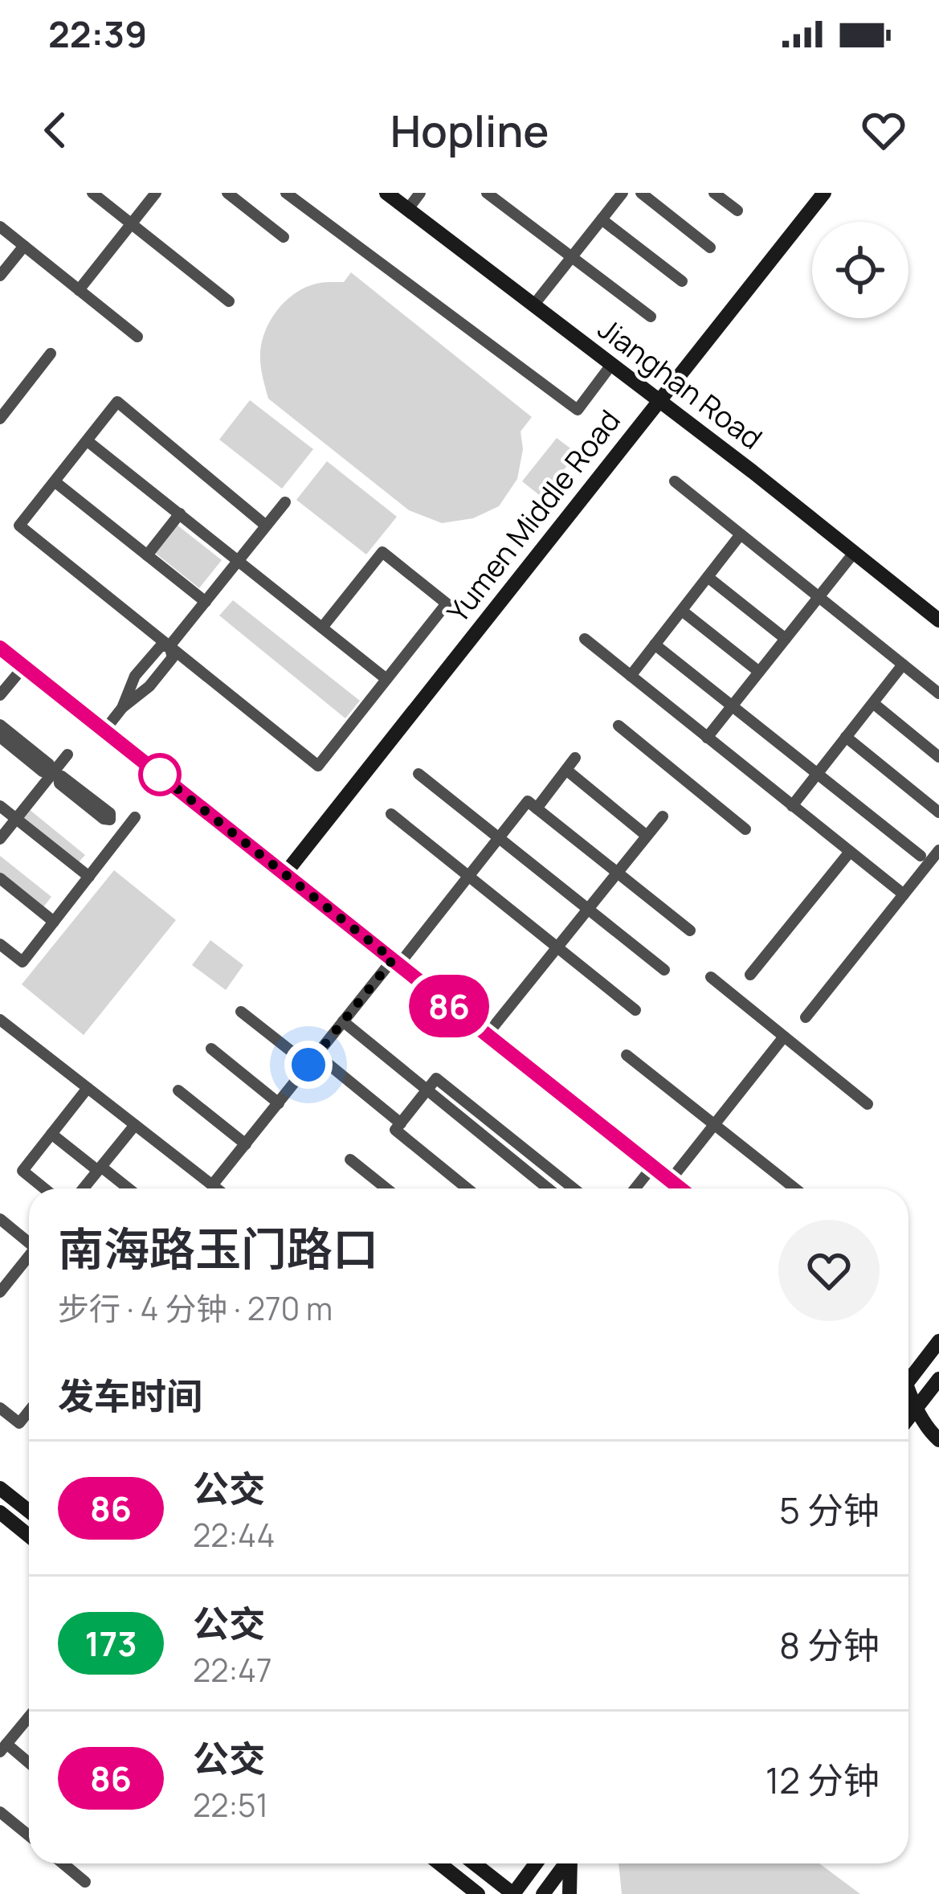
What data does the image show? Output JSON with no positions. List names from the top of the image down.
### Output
{
  "streets": {
    "street": ["Jianghan Road", "Yumen Middle Road"]
  },
  "crossings": [
    ["Jianghan Road", "Yumen Middle Road"]
  ],
  "lines": ["bus line 86"],
  "page": {
    "status": "22:39",
    "header": "Hopline",
    "on_map": "86",
    "heading": [
      ["南海路玉门路口", "步行 · 4 分钟 · 270 m"],
      "发车时间"
    ],
    "list": [
      {
        "mark": "86",
        "name": "公交",
        "note": "22:44",
        "value": "5 分钟"
      },
      {
        "mark": "173",
        "name": "公交",
        "note": "22:47",
        "value": "8 分钟"
      },
      {
        "mark": "86",
        "name": "公交",
        "note": "22:51",
        "value": "12 分钟"
      }
    ]
  }
}
